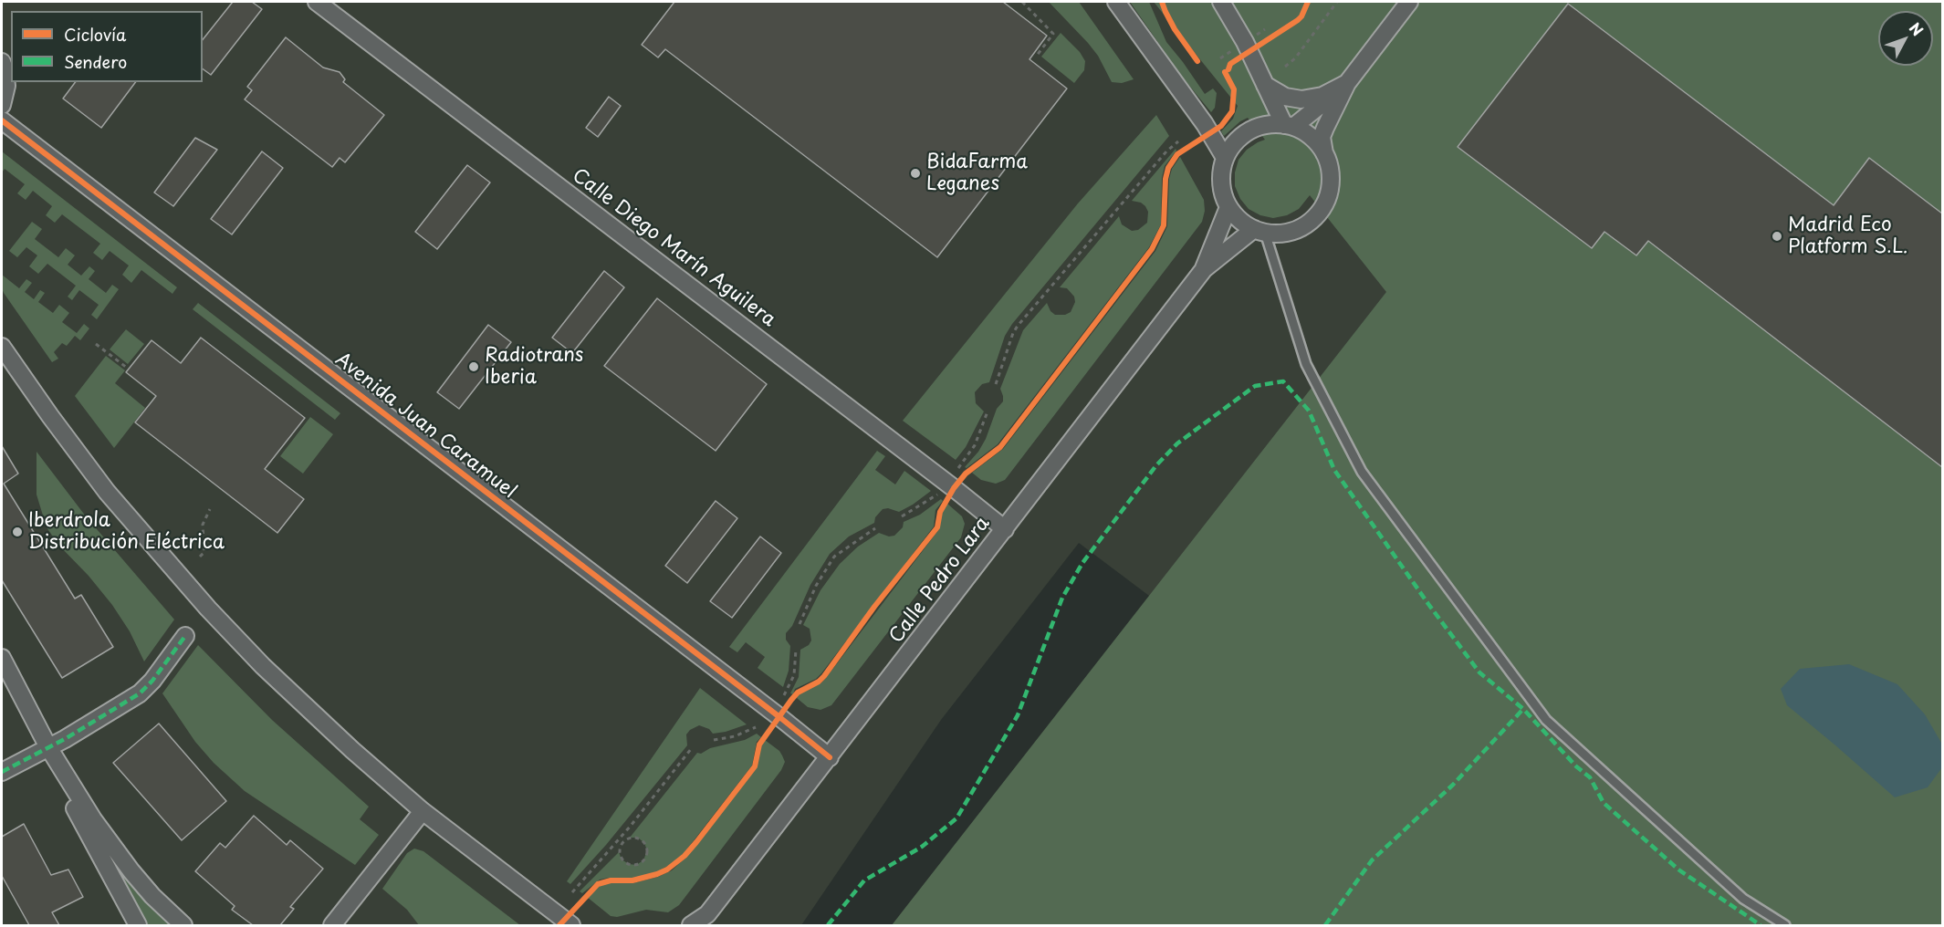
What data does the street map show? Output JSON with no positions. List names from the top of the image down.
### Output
{
  "streets": {
    "street": ["Calle Diego Marín Aguilera", "Avenida Juan Caramuel", "Calle Pedro Lara"]
  },
  "crossings": [
    ["Calle Diego Marín Aguilera", "Calle Pedro Lara"],
    ["Avenida Juan Caramuel", "Calle Pedro Lara"]
  ],
  "places": [
    "BidaFarma Leganes",
    "Madrid Eco Platform S.L.",
    "Radiotrans Iberia",
    "Iberdrola Distribución Eléctrica"
  ],
  "legend": ["Ciclovía", "Sendero"],
  "north": "top right"
}
